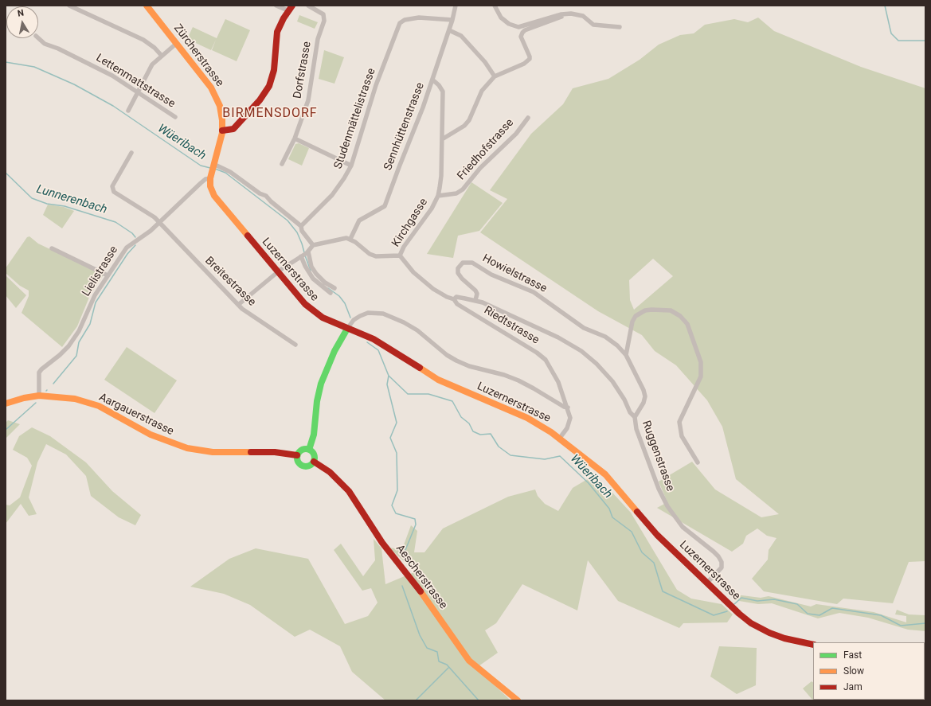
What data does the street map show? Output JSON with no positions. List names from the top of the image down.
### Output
{
  "streets": {
    "main road": [
      "Zürcherstrasse",
      "Luzernerstrasse",
      "Aargauerstrasse",
      "Aescherstrasse"
    ],
    "street": [
      "Dorfstrasse",
      "Lettenmattstrasse",
      "Studenmättelistrasse",
      "Sennhüttenstrasse",
      "Friedhofstrasse",
      "Kirchgasse",
      "Lielistrasse",
      "Howielstrasse",
      "Breitestrasse",
      "Riedtstrasse",
      "Ruggenstrasse"
    ]
  },
  "crossings": [
    ["Zürcherstrasse", "Luzernerstrasse"],
    ["Zürcherstrasse", "Lielistrasse"],
    ["Studenmättelistrasse", "Sennhüttenstrasse"],
    ["Sennhüttenstrasse", "Kirchgasse"],
    ["Friedhofstrasse", "Kirchgasse"],
    ["Kirchgasse", "Riedtstrasse"],
    ["Luzernerstrasse", "Lielistrasse"],
    ["Luzernerstrasse", "Riedtstrasse"],
    ["Luzernerstrasse", "Ruggenstrasse"],
    ["Lielistrasse", "Breitestrasse"],
    ["Lielistrasse", "Aargauerstrasse"],
    ["Howielstrasse", "Ruggenstrasse"],
    ["Riedtstrasse", "Ruggenstrasse"],
    ["Aargauerstrasse", "Aescherstrasse"]
  ],
  "districts": ["BIRMENSDORF"],
  "water": ["Wüeribach", "Lunnerenbach"],
  "legend": ["Fast", "Slow", "Jam"],
  "north": "top"
}
